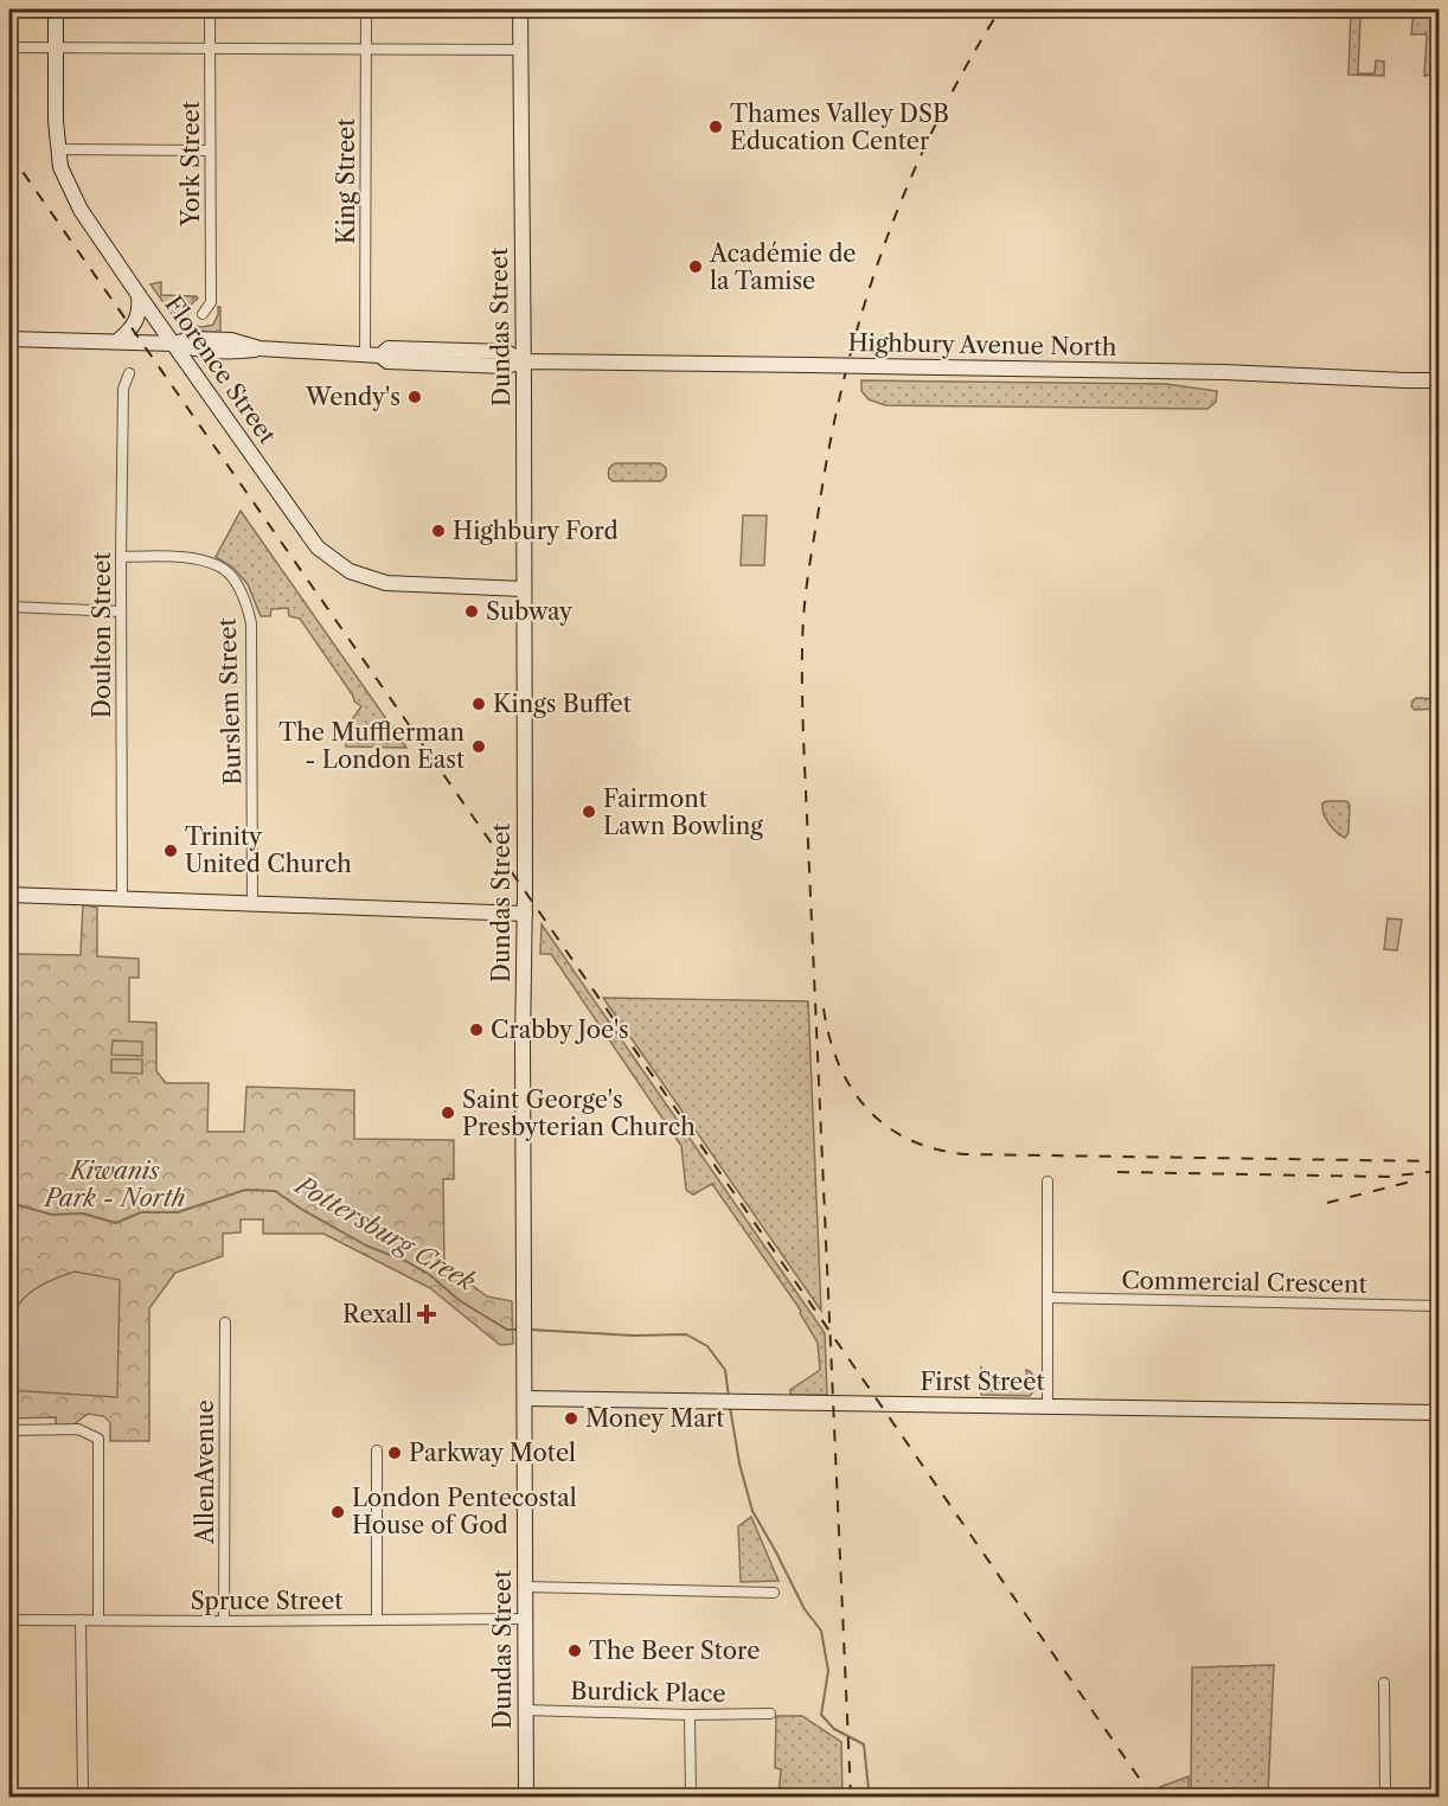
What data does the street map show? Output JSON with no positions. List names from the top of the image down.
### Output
{
  "streets": {
    "main road": [
      "Dundas Street",
      "Highbury Avenue North",
      "Florence Street",
      "First Street"
    ],
    "street": [
      "York Street",
      "King Street",
      "Doulton Street",
      "Burslem Street",
      "Commercial Crescent",
      "AllenAvenue",
      "Spruce Street",
      "Burdick Place"
    ]
  },
  "crossings": [
    ["King Street", "Highbury Avenue North"],
    ["Dundas Street", "Highbury Avenue North"],
    ["Dundas Street", "Florence Street"],
    ["Dundas Street", "First Street"],
    ["Dundas Street", "Spruce Street"],
    ["Dundas Street", "Burdick Place"],
    ["Highbury Avenue North", "Florence Street"],
    ["Doulton Street", "Burslem Street"],
    ["AllenAvenue", "Spruce Street"]
  ],
  "water": ["Pottersburg Creek"],
  "parks": ["Kiwanis Park - North"],
  "places": {
    "other": [
      "Thames Valley DSB Education Center",
      "Académie de la Tamise",
      "Wendy's",
      "Highbury Ford",
      "Subway",
      "Kings Buffet",
      "The Mufflerman - London East",
      "Fairmont Lawn Bowling",
      "Trinity United Church",
      "Crabby Joe's",
      "Saint George's Presbyterian Church",
      "Money Mart",
      "Parkway Motel",
      "London Pentecostal House of God",
      "The Beer Store"
    ],
    "health": ["Rexall"]
  }
}
